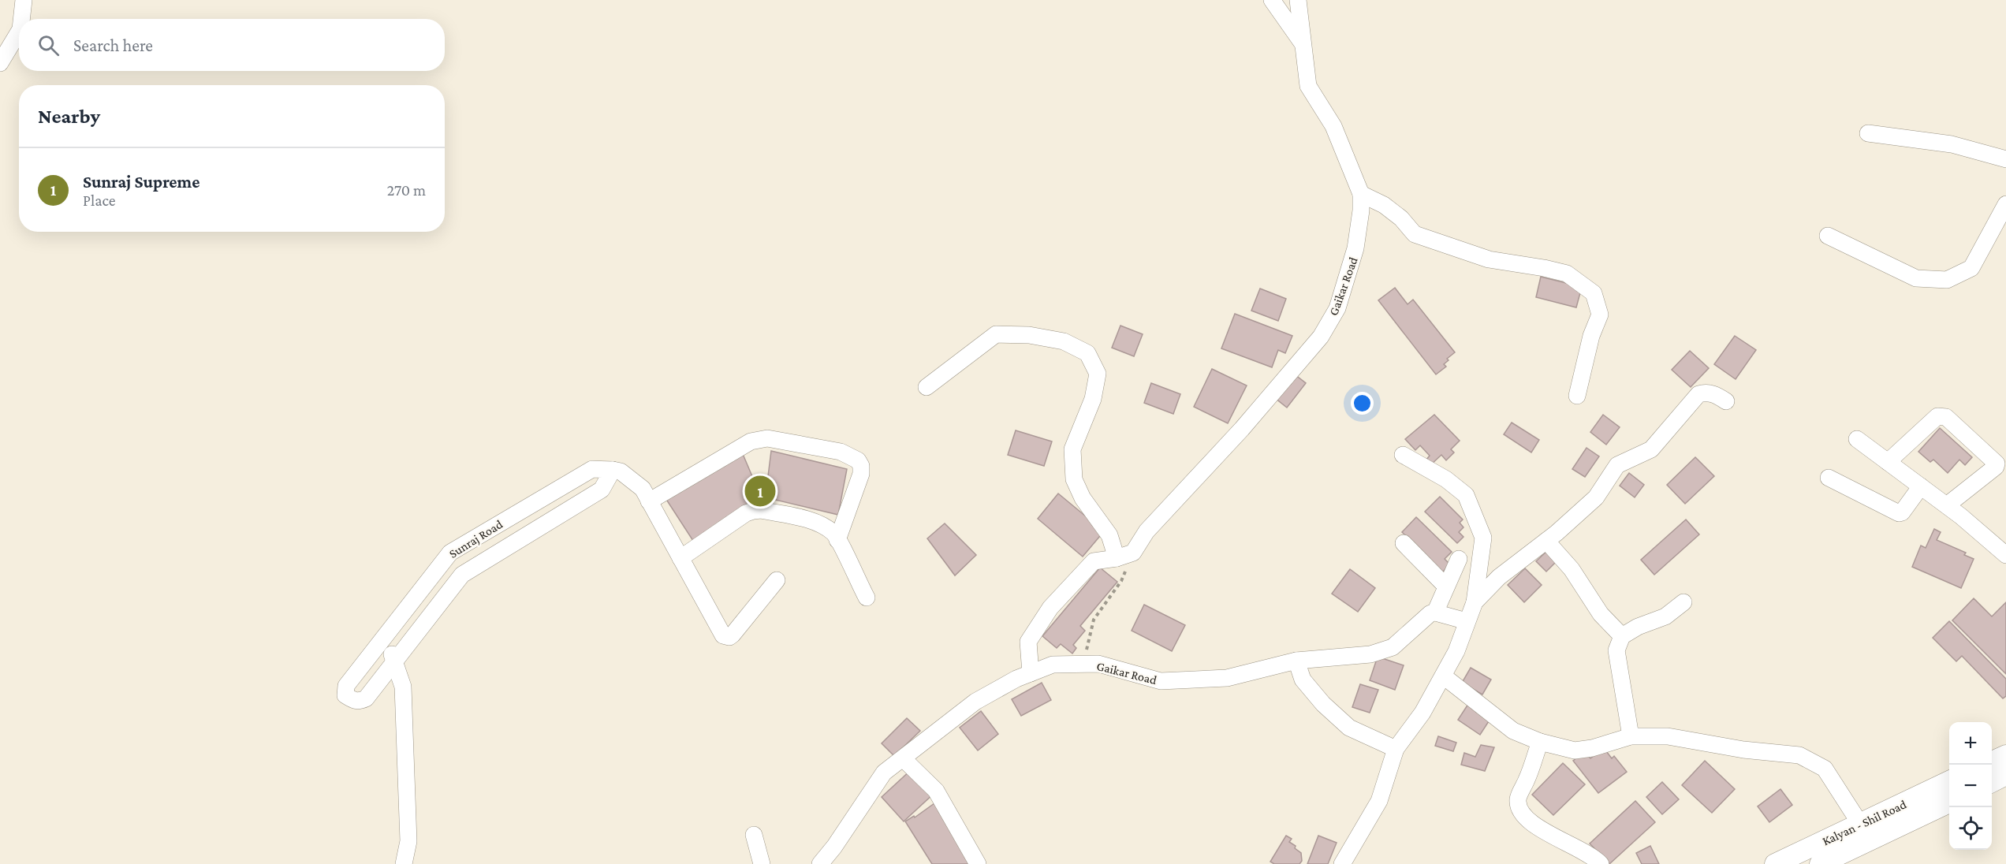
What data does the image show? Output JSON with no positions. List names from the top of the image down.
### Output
{
  "streets": {
    "main road": ["Kalyan - Shil Road"],
    "street": ["Gaikar Road", "Sunraj Road"]
  },
  "page": {
    "search": "Search here",
    "heading": "Nearby",
    "list": [
      {
        "mark": "1",
        "name": "Sunraj Supreme",
        "note": "Place",
        "value": "270 m"
      }
    ],
    "pins": "1",
    "map_buttons": ["+", "−"]
  }
}
